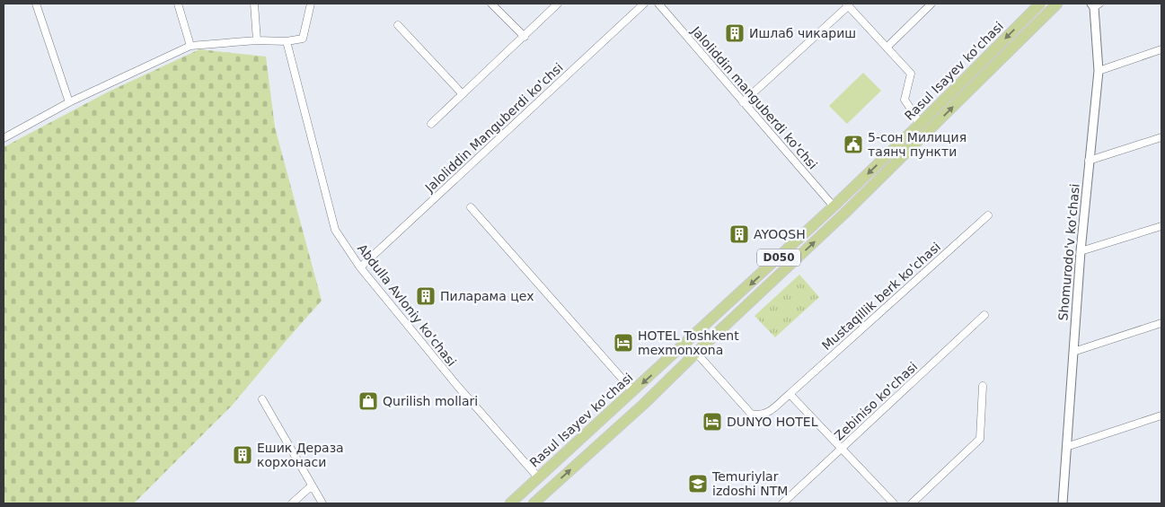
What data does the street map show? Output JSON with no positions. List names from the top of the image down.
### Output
{
  "streets": {
    "main road": ["Rasul Isayev ko'chasi", "D050"],
    "street": [
      "Jaloliddin manguberdi ko'chsi",
      "Jaloliddin Manguberdi ko'chsi",
      "Shomurodo'v ko'chasi",
      "Mustaqillik berk ko'chasi",
      "Abdulla Avloniy ko'chasi",
      "Zebiniso ko'chasi"
    ]
  },
  "crossings": [
    ["Rasul Isayev ko'chasi", "Jaloliddin manguberdi ko'chsi"],
    ["Rasul Isayev ko'chasi", "Mustaqillik berk ko'chasi"],
    ["Rasul Isayev ko'chasi", "Abdulla Avloniy ko'chasi"],
    ["Jaloliddin Manguberdi ko'chsi", "Abdulla Avloniy ko'chasi"]
  ],
  "places": {
    "building": [
      "Ишлаб чикариш",
      "AYOQSH",
      "Пиларама цех",
      "Ешик Дераза корхонаси"
    ],
    "public building": ["5-сон Милиция таянч пункти"],
    "hotel": ["HOTEL Toshkent mexmonxona", "DUNYO HOTEL"],
    "shop": ["Qurilish mollari"],
    "school or university": ["Temuriylar izdoshi NTM"]
  }
}
